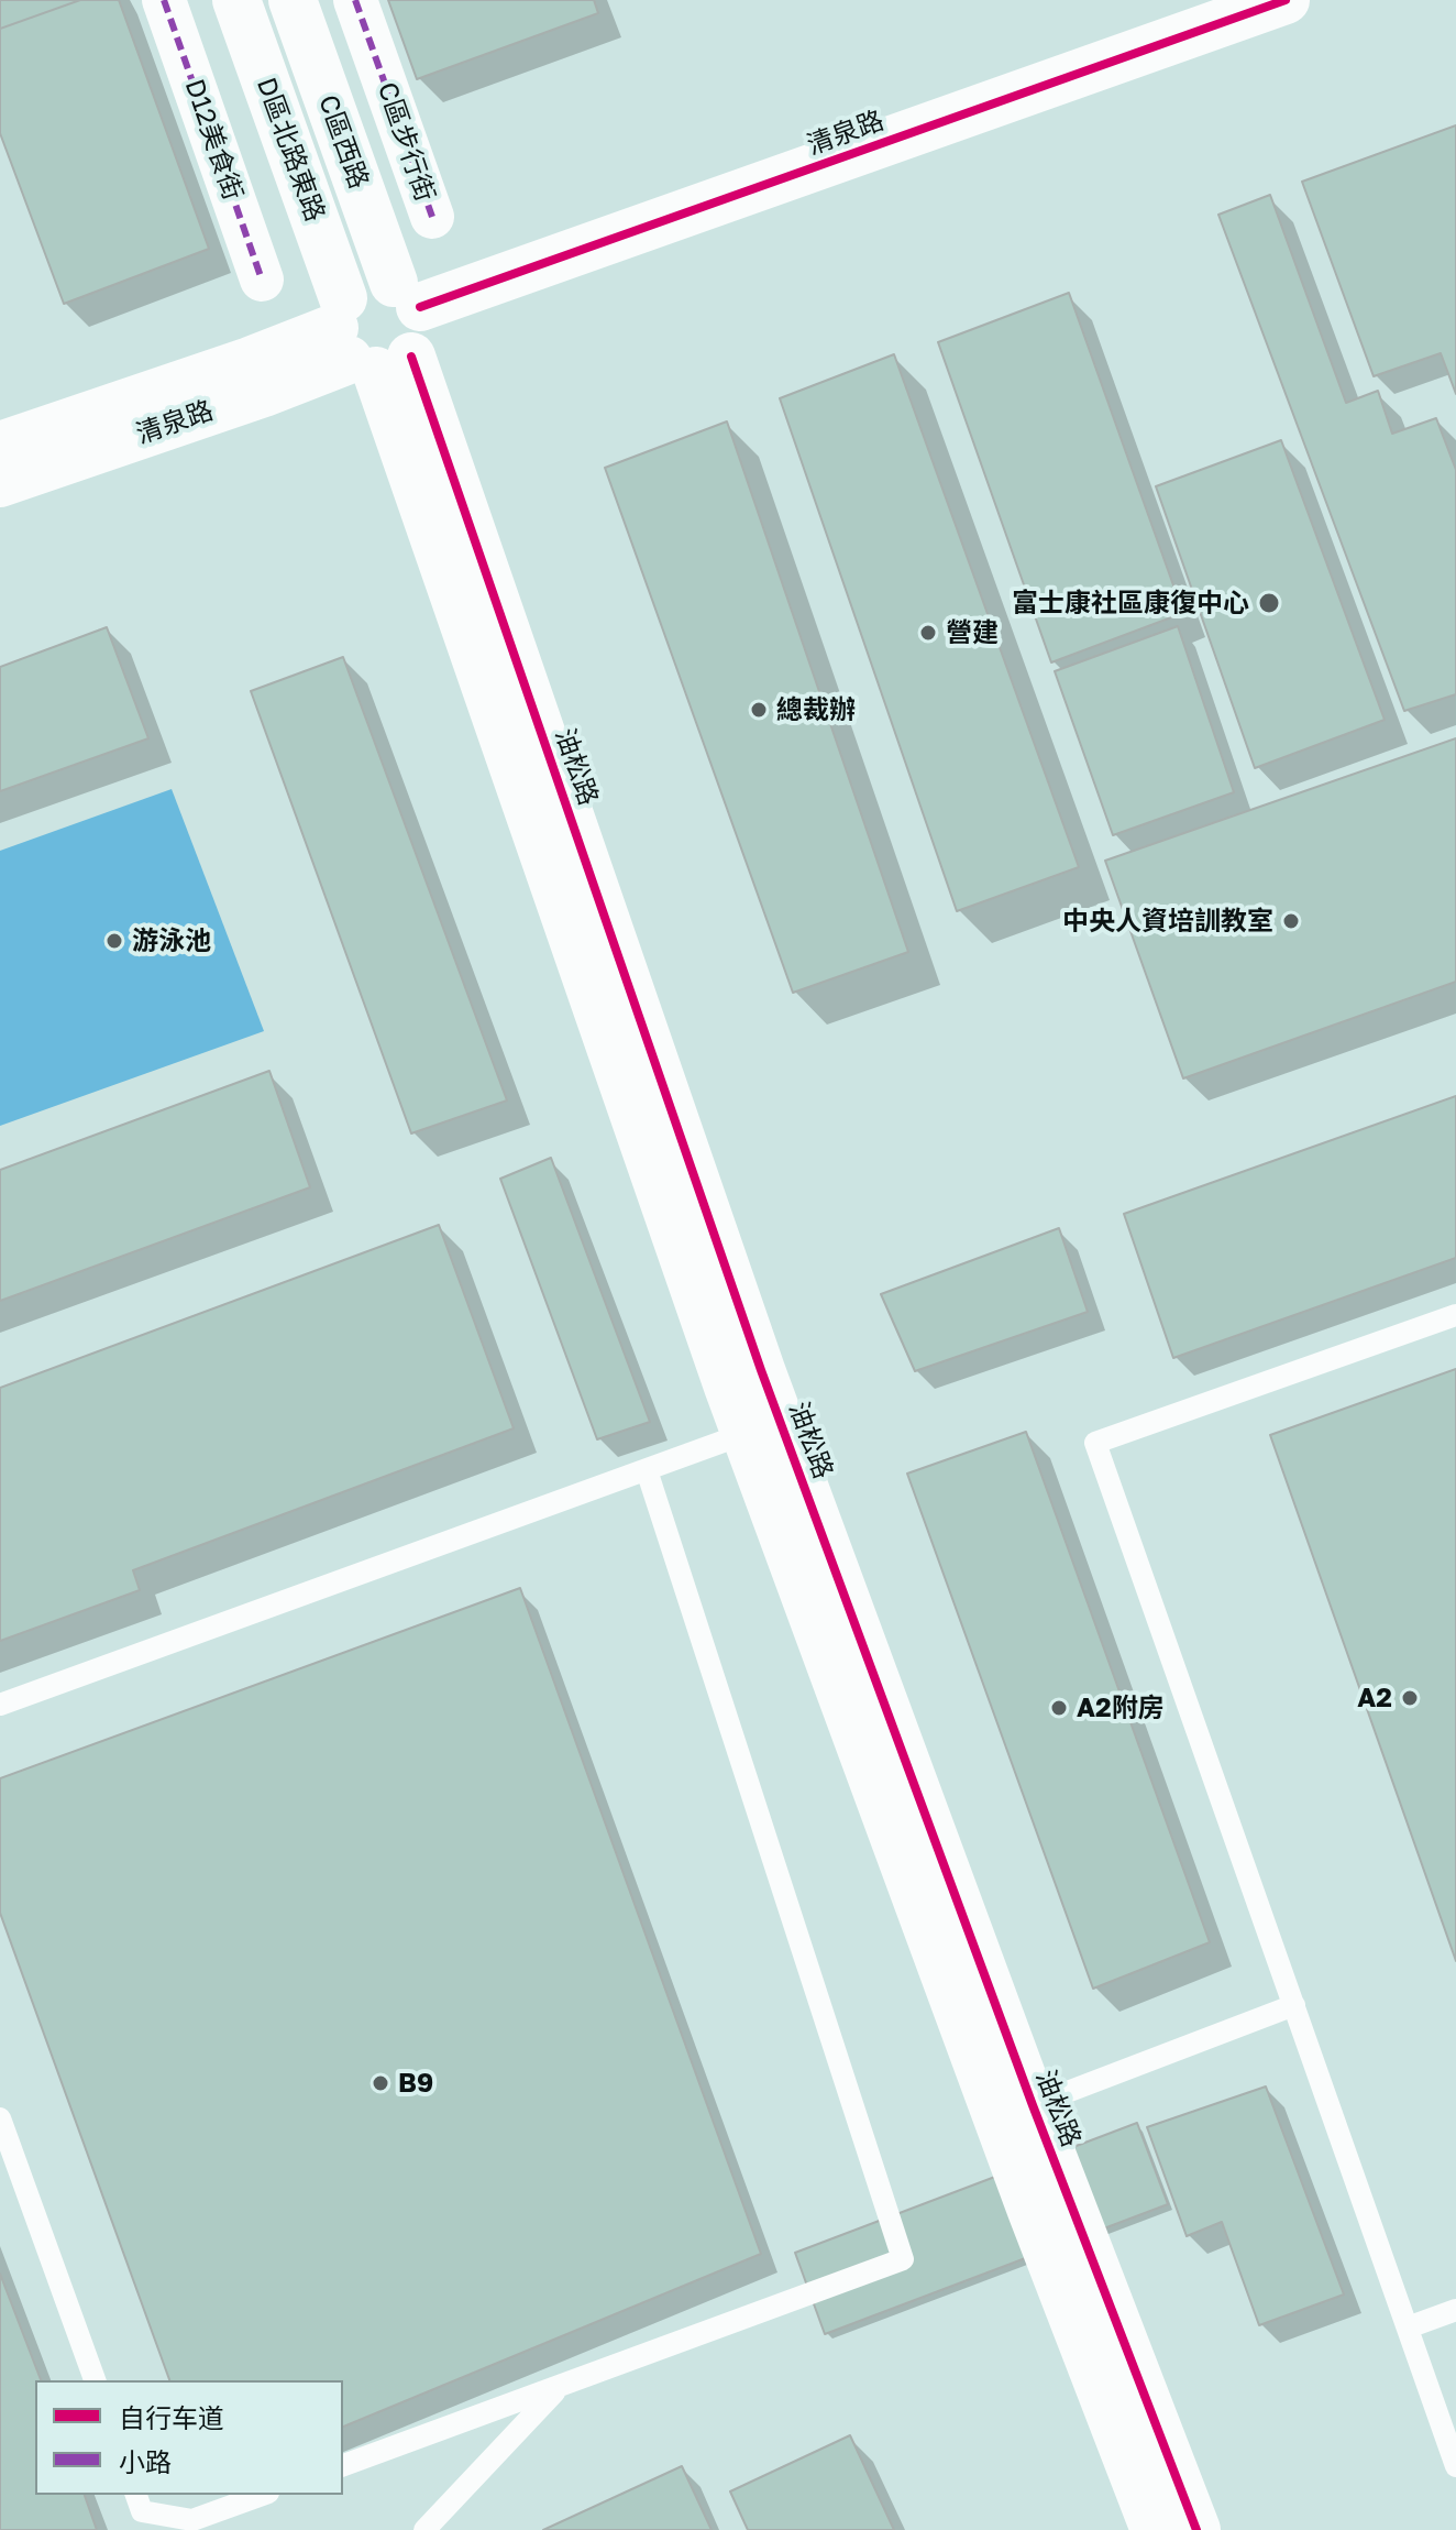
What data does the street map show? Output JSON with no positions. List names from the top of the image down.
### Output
{
  "streets": {
    "street": [
      "清泉路",
      "D12美食街",
      "C區西路",
      "C區步行街",
      "D區北路東路",
      "油松路"
    ]
  },
  "crossings": [
    ["清泉路", "C區西路"],
    ["清泉路", "D區北路東路"],
    ["清泉路", "油松路"],
    ["D區北路東路", "油松路"]
  ],
  "places": [
    "富士康社區康復中心",
    "營建",
    "總裁辦",
    "中央人資培訓教室",
    "游泳池",
    "A2",
    "A2附房",
    "B9"
  ],
  "legend": ["自行车道", "小路"]
}
